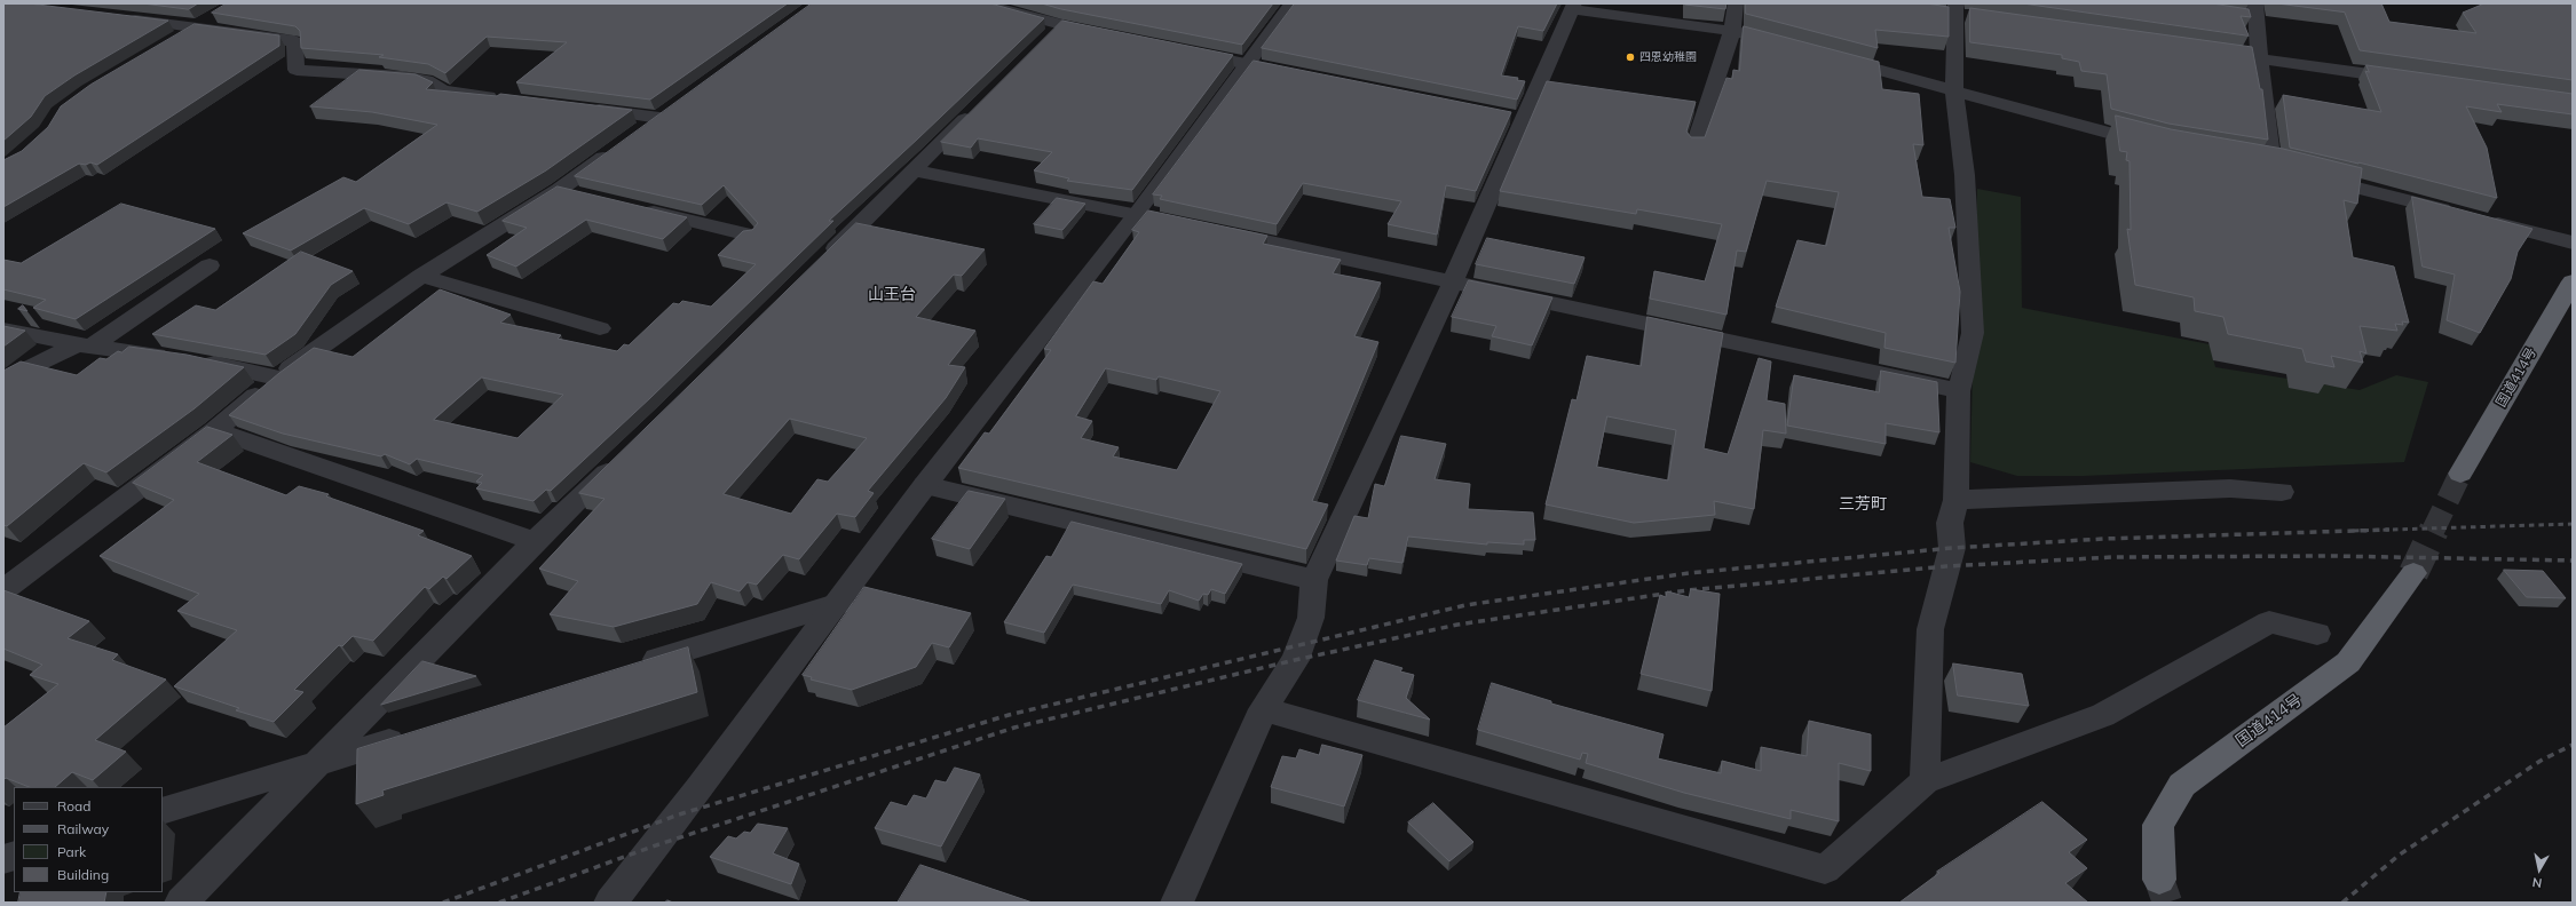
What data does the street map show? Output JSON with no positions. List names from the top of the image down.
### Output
{
  "streets": {
    "highway": ["国道414号"]
  },
  "districts": ["山王台", "三芳町"],
  "places": ["四恩幼稚園"],
  "legend": [
    "Road",
    "Railway",
    "Park",
    "Building"
  ],
  "north": "bottom"
}
